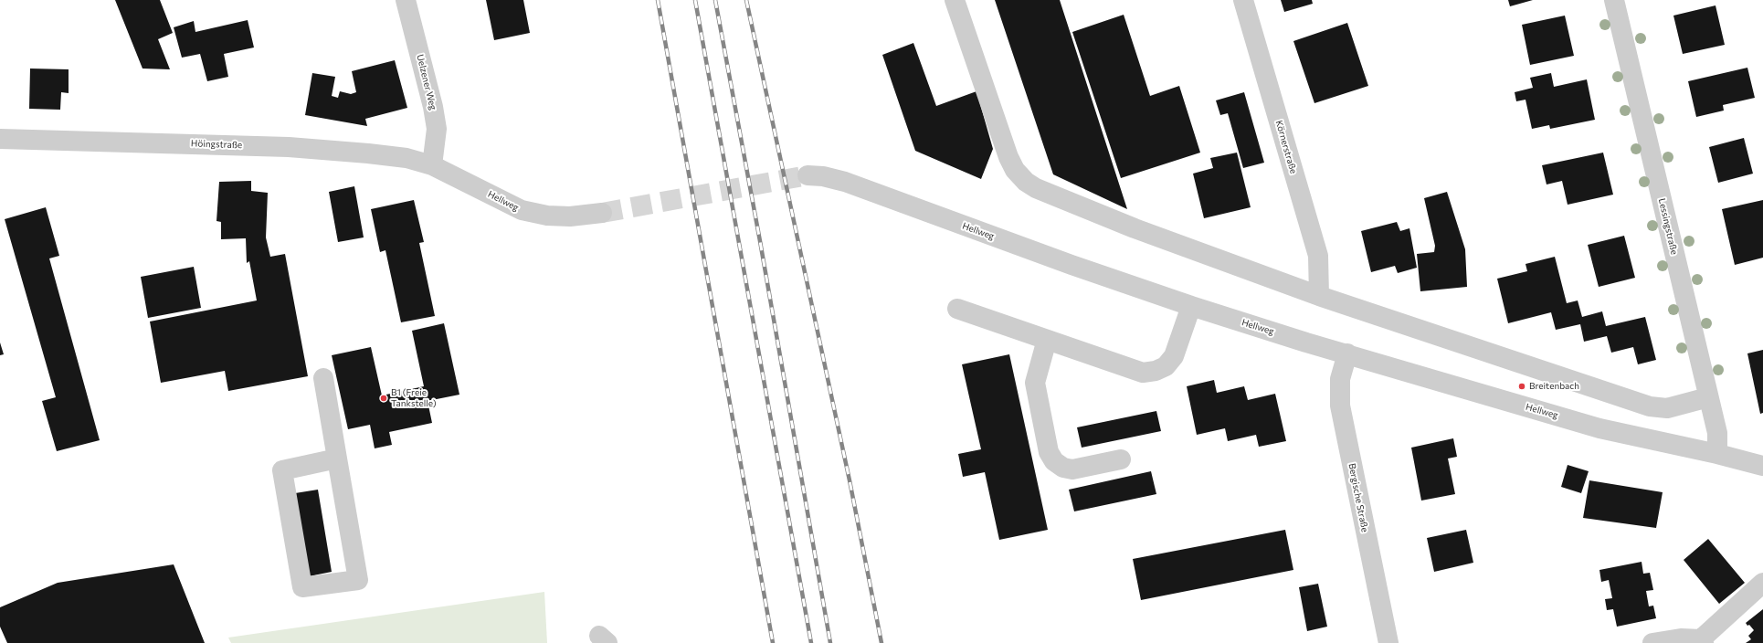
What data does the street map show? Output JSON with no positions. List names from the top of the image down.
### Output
{
  "streets": {
    "street": [
      "Uelzener Weg",
      "Höingstraße",
      "Körnerstraße",
      "Hellweg",
      "Lessingstraße",
      "Bergische Straße"
    ]
  },
  "crossings": [
    ["Uelzener Weg", "Höingstraße"],
    ["Uelzener Weg", "Hellweg"],
    ["Höingstraße", "Hellweg"],
    ["Hellweg", "Lessingstraße"],
    ["Hellweg", "Bergische Straße"]
  ],
  "places": ["Breitenbach", "B1 (Freie Tankstelle)"]
}
